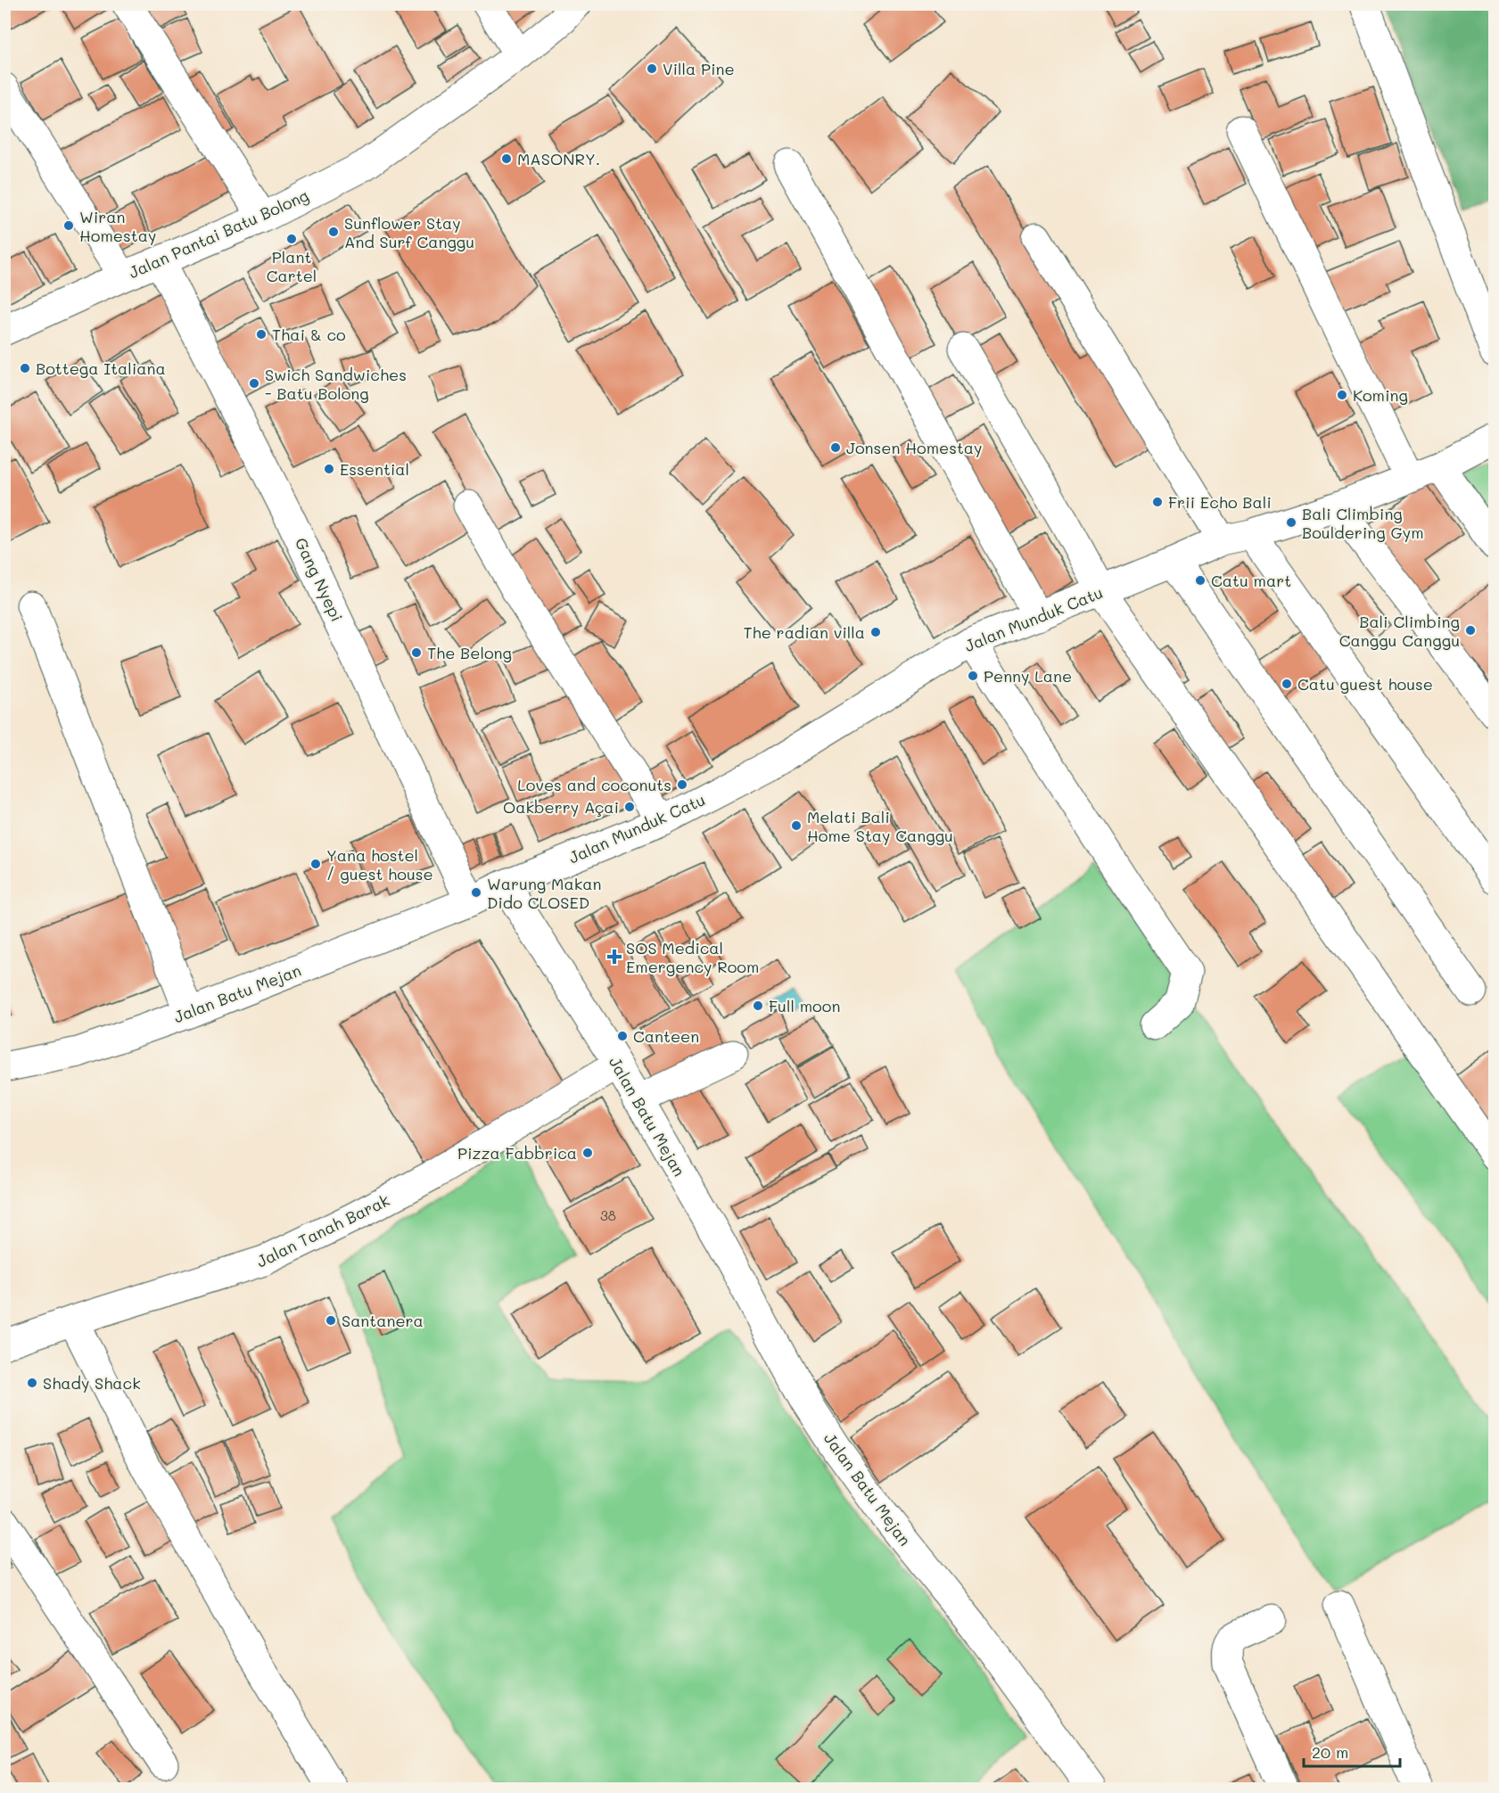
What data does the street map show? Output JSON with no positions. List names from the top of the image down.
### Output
{
  "streets": {
    "street": [
      "Jalan Pantai Batu Bolong",
      "Gang Nyepi",
      "Jalan Munduk Catu",
      "Jalan Batu Mejan",
      "Jalan Tanah Barak"
    ]
  },
  "crossings": [
    ["Jalan Pantai Batu Bolong", "Gang Nyepi"],
    ["Gang Nyepi", "Jalan Batu Mejan"],
    ["Jalan Munduk Catu", "Jalan Batu Mejan"],
    ["Jalan Batu Mejan", "Jalan Tanah Barak"]
  ],
  "places": {
    "other": [
      "Villa Pine",
      "MASONRY.",
      "Wiran Homestay",
      "Sunflower Stay And Surf Canggu",
      "Plant Cartel",
      "Thai & co",
      "Bottega Italiana",
      "Swich Sandwiches - Batu Bolong",
      "Koming",
      "Jonsen Homestay",
      "Essential",
      "Frii Echo Bali",
      "Bali Climbing Bouldering Gym",
      "Catu mart",
      "Bali Climbing Canggu Canggu",
      "The radian villa",
      "The Belong",
      "Penny Lane",
      "Catu guest house",
      "Loves and coconuts",
      "Oakberry Açai",
      "Melati Bali Home Stay Canggu",
      "Yana hostel / guest house",
      "Warung Makan Dido CLOSED",
      "Full moon",
      "Canteen",
      "Pizza Fabbrica",
      "Santanera",
      "Shady Shack"
    ],
    "health": ["SOS Medical Emergency Room"]
  },
  "house_numbers": ["38"],
  "scale_bar": "20 m"
}
